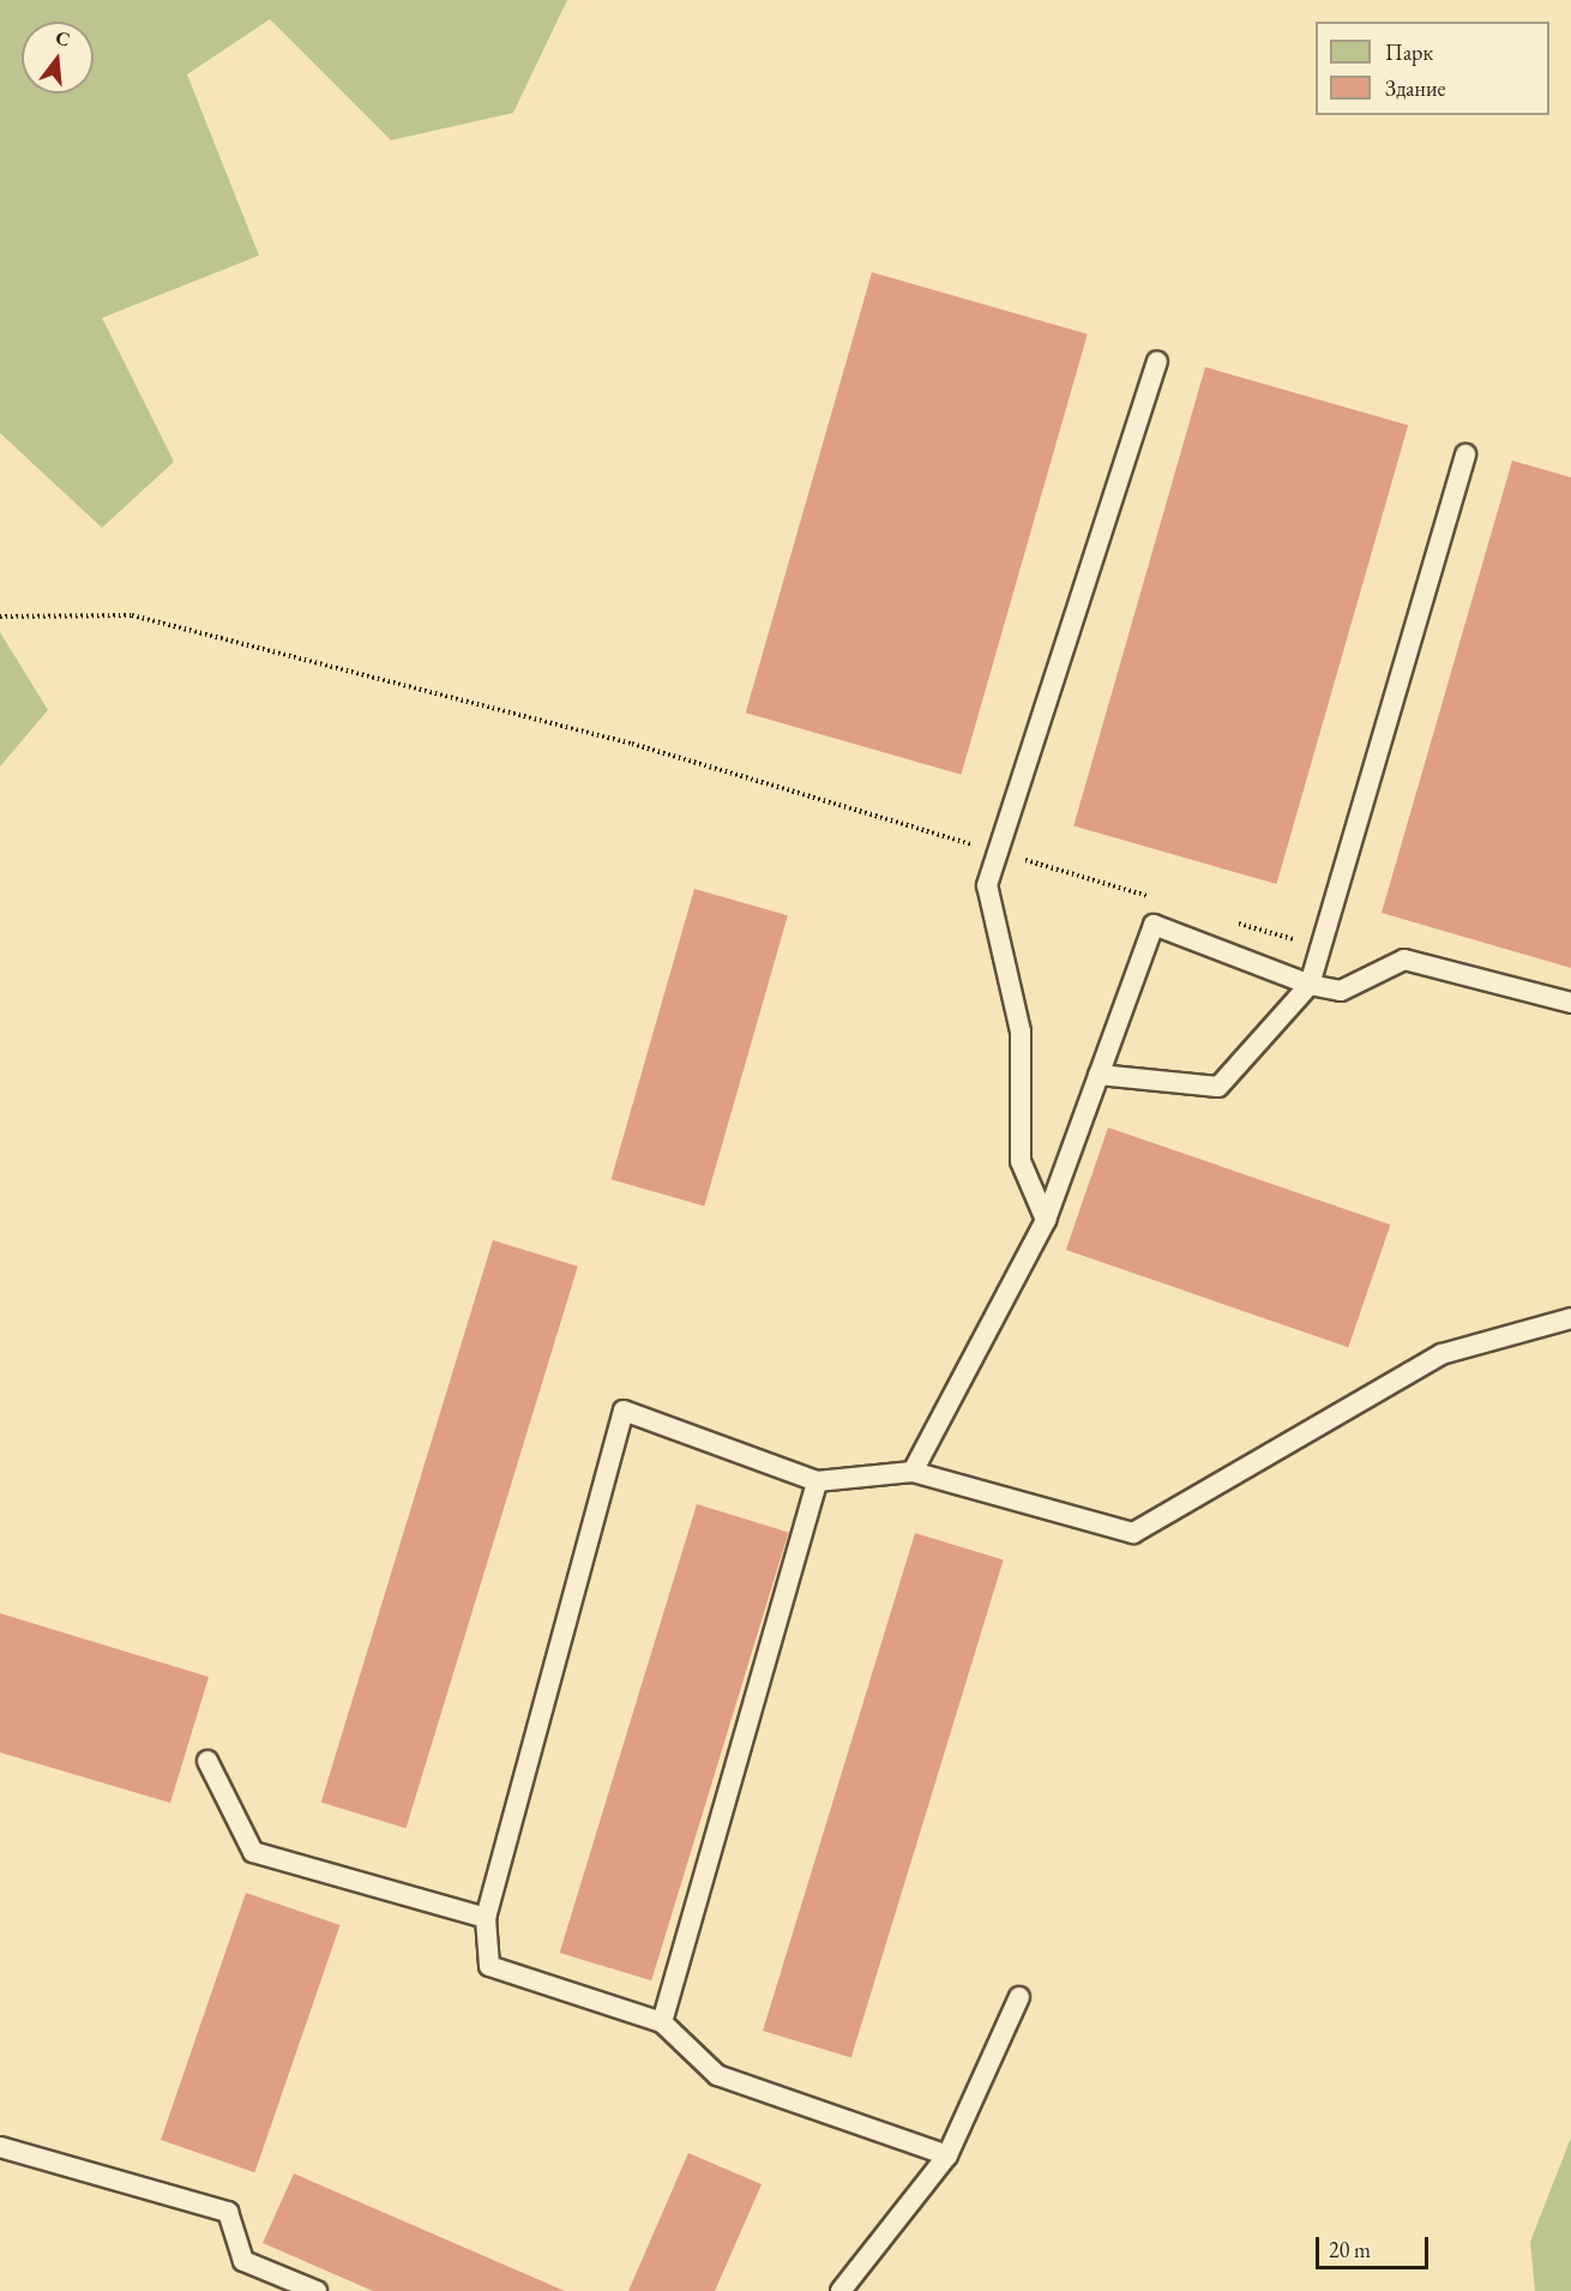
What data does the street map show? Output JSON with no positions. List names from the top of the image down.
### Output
{
  "legend": ["Парк", "Здание"],
  "scale_bar": "20 m",
  "north": "top"
}
